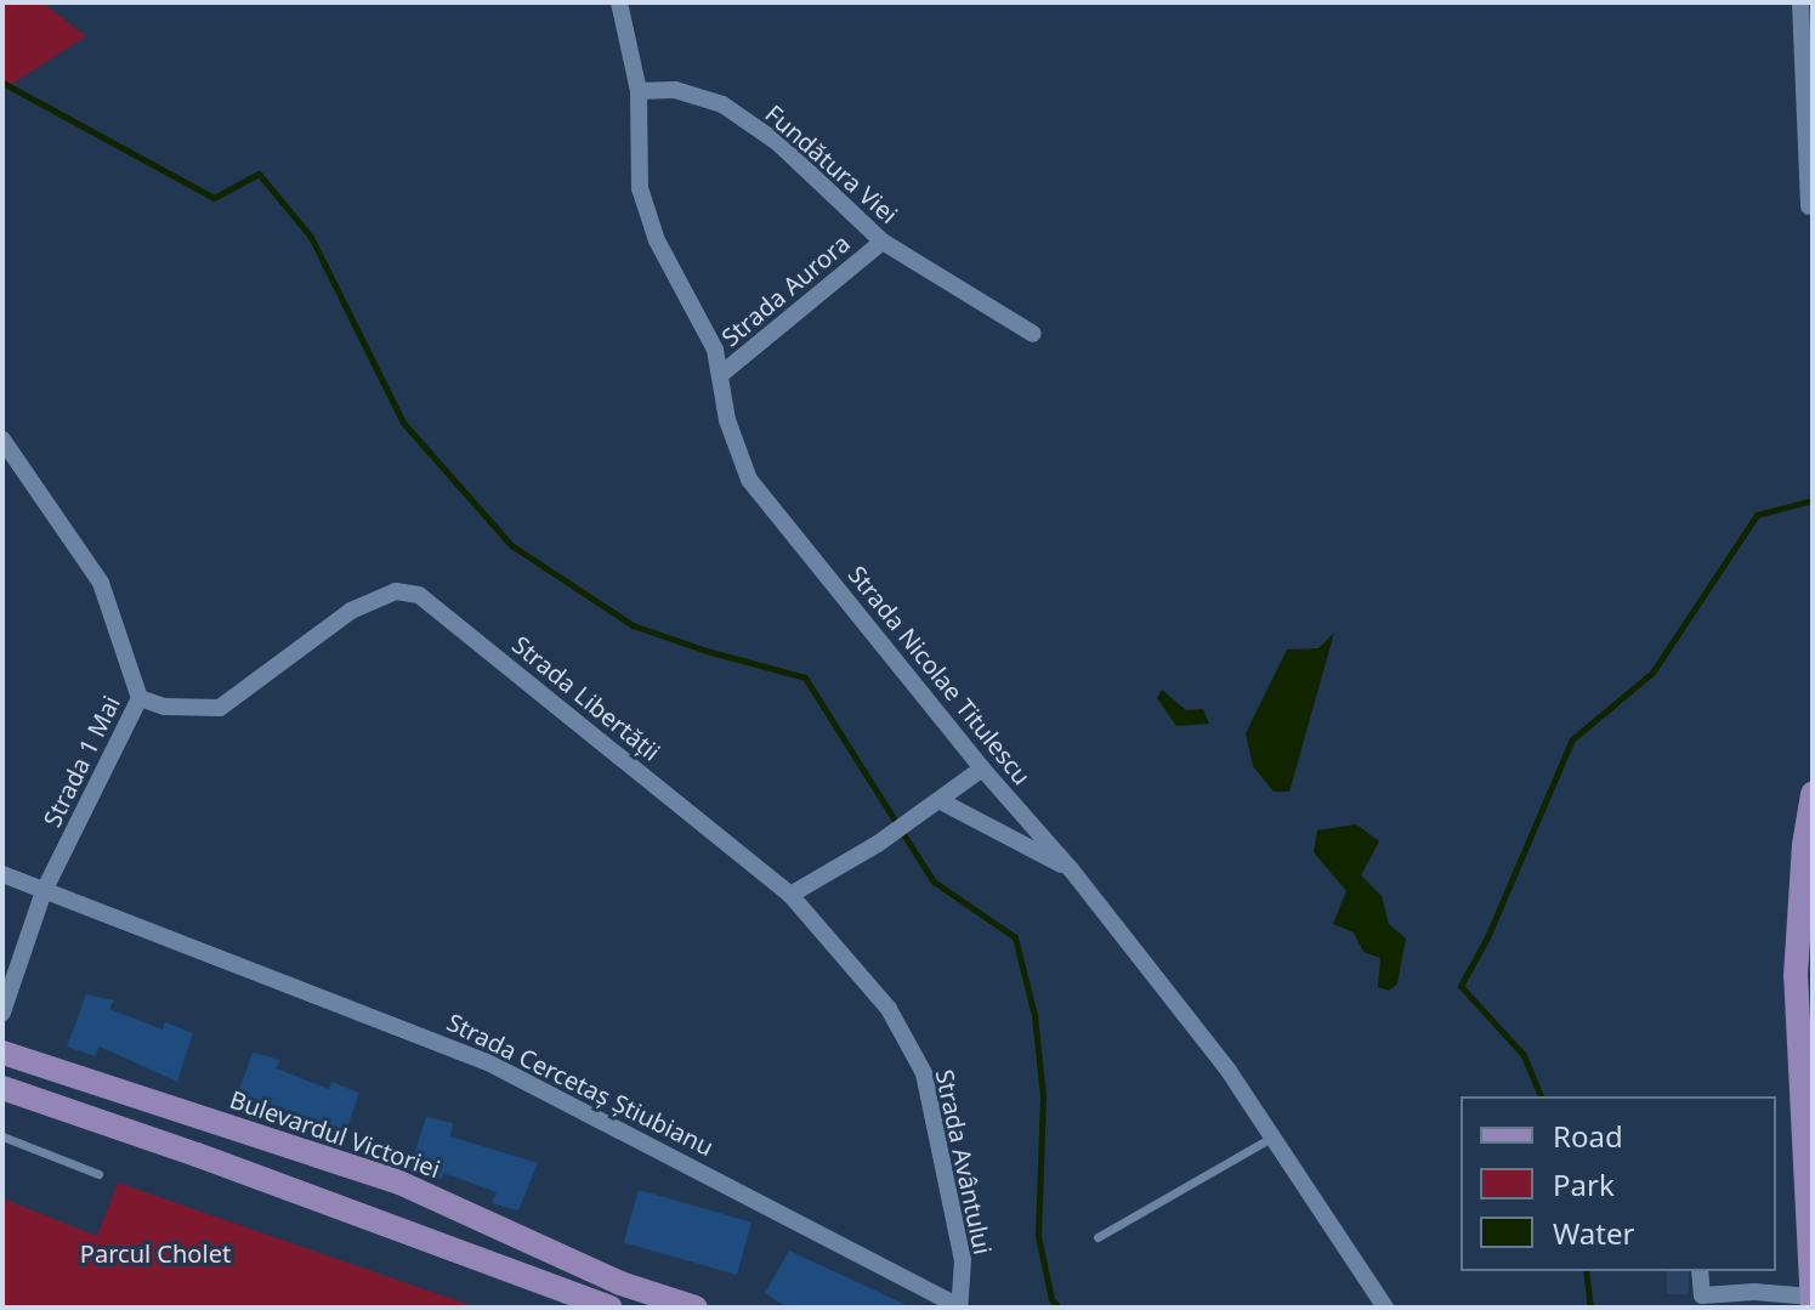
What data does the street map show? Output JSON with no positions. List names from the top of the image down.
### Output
{
  "streets": {
    "main road": ["Bulevardul Victoriei"],
    "street": [
      "Fundătura Viei",
      "Strada Aurora",
      "Strada Nicolae Titulescu",
      "Strada Libertății",
      "Strada 1 Mai",
      "Strada Cercetaș Știubianu",
      "Strada Avântului"
    ]
  },
  "crossings": [
    ["Fundătura Viei", "Strada Aurora"],
    ["Fundătura Viei", "Strada Nicolae Titulescu"],
    ["Strada Aurora", "Strada Nicolae Titulescu"],
    ["Strada Libertății", "Strada 1 Mai"],
    ["Strada Libertății", "Strada Avântului"],
    ["Strada 1 Mai", "Strada Cercetaș Știubianu"],
    ["Strada Cercetaș Știubianu", "Strada Avântului"]
  ],
  "parks": ["Parcul Cholet"],
  "legend": ["Road", "Park", "Water"]
}
